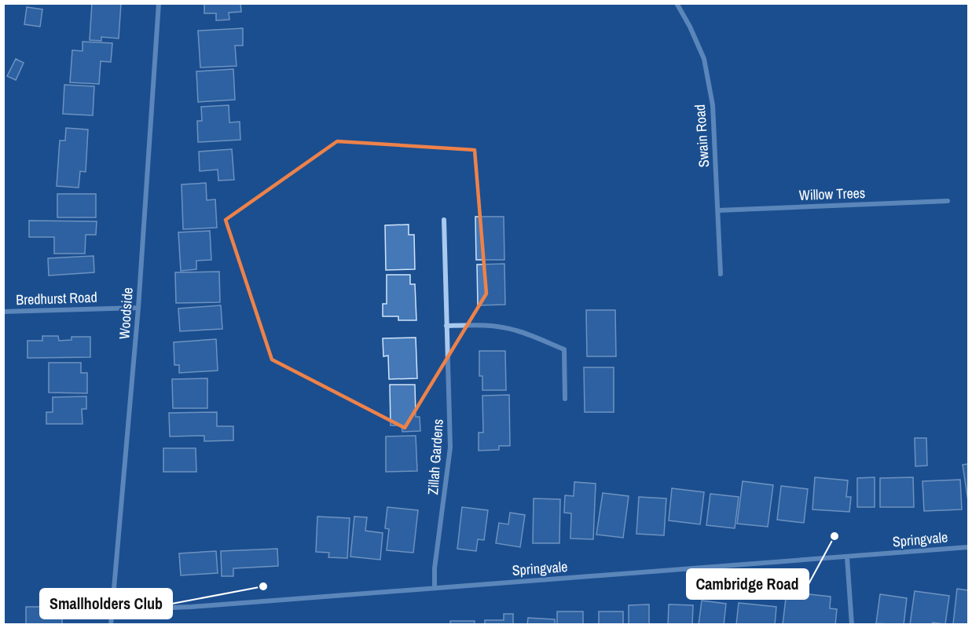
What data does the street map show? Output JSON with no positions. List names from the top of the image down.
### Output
{
  "streets": {
    "street": [
      "Swain Road",
      "Willow Trees",
      "Bredhurst Road",
      "Woodside",
      "Zillah Gardens",
      "Springvale"
    ]
  },
  "crossings": [
    ["Swain Road", "Willow Trees"],
    ["Bredhurst Road", "Woodside"],
    ["Woodside", "Springvale"],
    ["Zillah Gardens", "Springvale"]
  ],
  "places": ["Cambridge Road", "Smallholders Club"]
}
